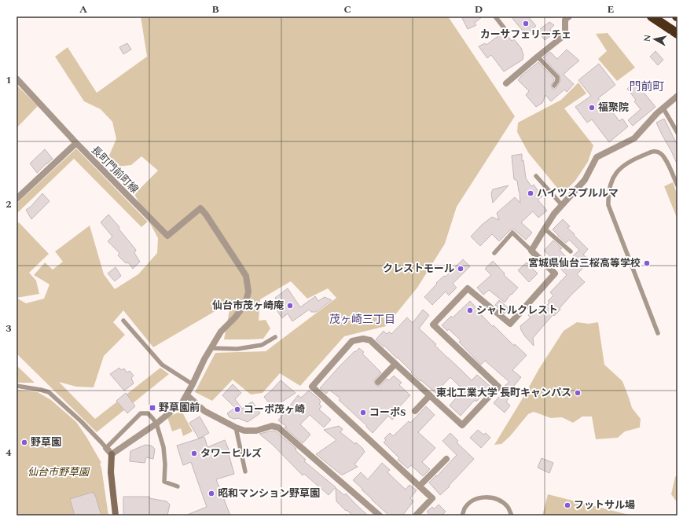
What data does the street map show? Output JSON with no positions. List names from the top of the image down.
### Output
{
  "streets": {
    "street": ["長町門前町線"]
  },
  "districts": ["門前町", "茂ヶ崎三丁目"],
  "parks": ["仙台市野草園"],
  "places": {
    "other": [
      "カーサフェリーチェ",
      "福聚院",
      "ハイツスプルルマ",
      "宮城県仙台三桜高等学校",
      "クレストモール",
      "仙台市茂ヶ崎庵",
      "シャトルクレスト",
      "東北工業大学 長町キャンパス",
      "コーポ茂ヶ崎",
      "コーポS",
      "野草園",
      "タワーヒルズ",
      "昭和マンション野草園",
      "フットサル場"
    ],
    "transit": ["野草園前"]
  },
  "north": "left",
  "grid": {
    "columns": [
      "A",
      "B",
      "C",
      "D",
      "E"
    ],
    "rows": [
      "1",
      "2",
      "3",
      "4"
    ]
  }
}
